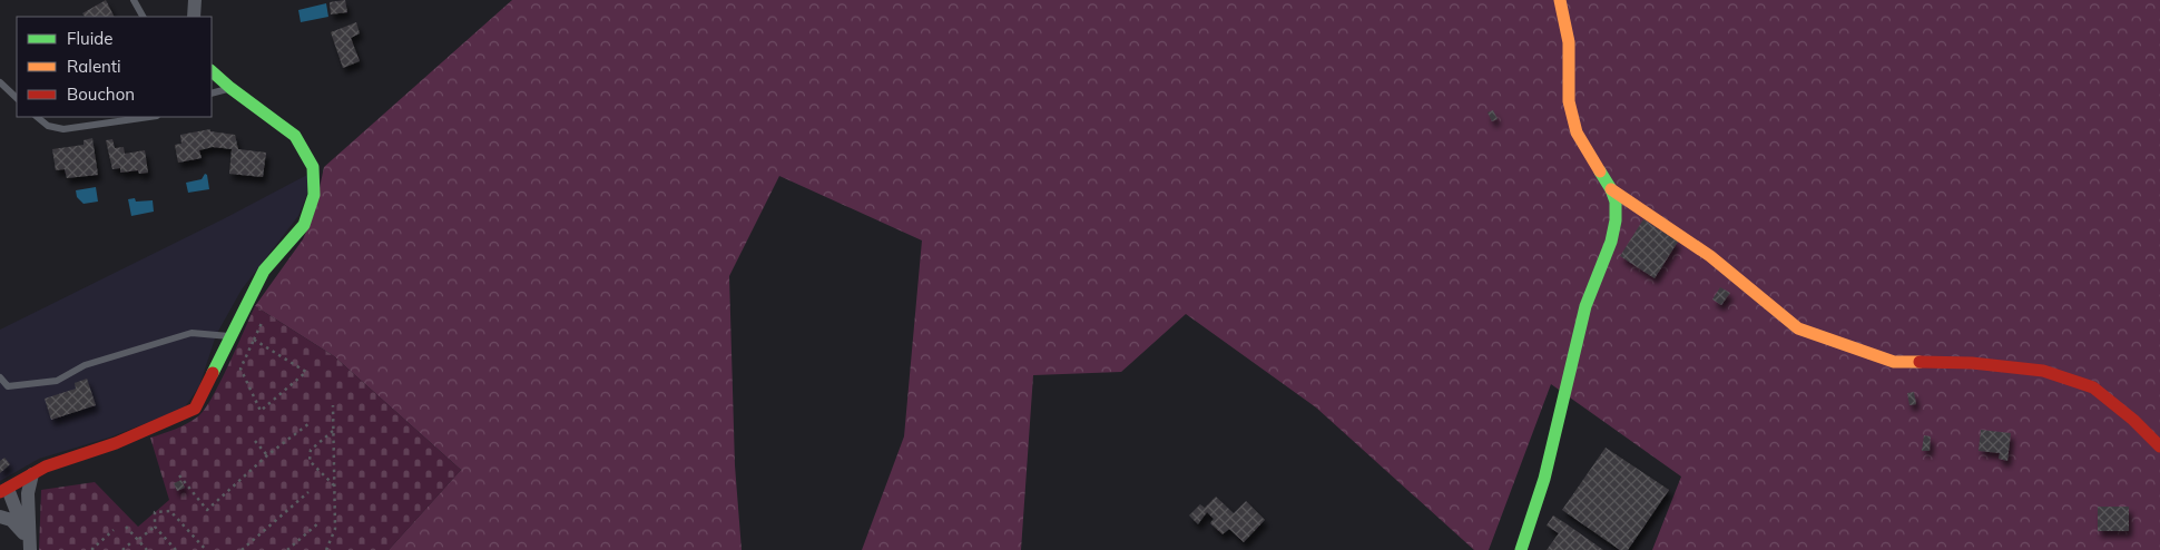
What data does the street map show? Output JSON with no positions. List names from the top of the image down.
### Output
{
  "legend": ["Fluide", "Ralenti", "Bouchon"]
}
